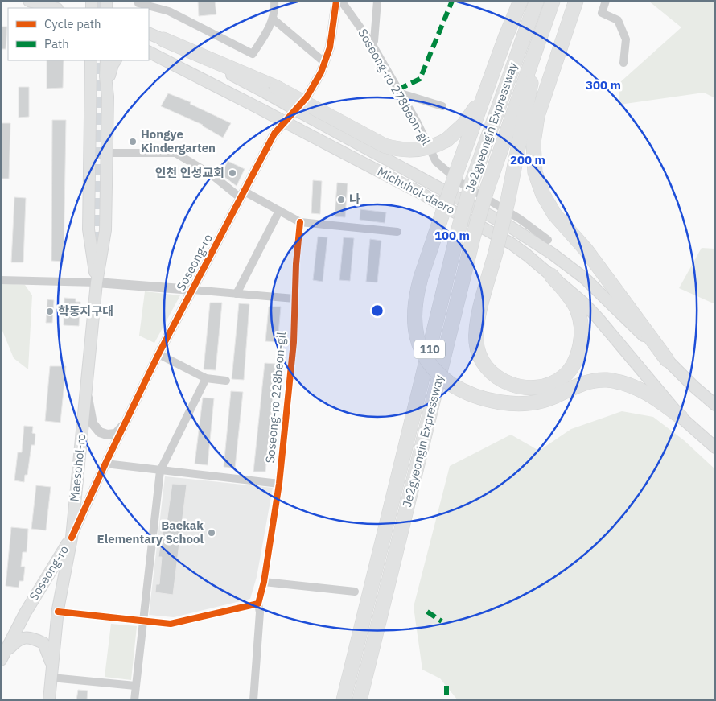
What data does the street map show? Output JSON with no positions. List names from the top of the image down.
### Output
{
  "streets": {
    "highway": ["Je2gyeongin Expressway", "110"],
    "main road": ["Michuhol-daero", "Soseong-ro", "Maesohol-ro"],
    "street": ["Soseong-ro 278beon-gil", "Soseong-ro 228beon-gil"]
  },
  "crossings": [
    ["Soseong-ro", "Maesohol-ro"]
  ],
  "places": [
    "Hongye Kindergarten",
    "인천 인성교회",
    "나",
    "학동지구대",
    "Baekak Elementary School"
  ],
  "legend": ["Cycle path", "Path"],
  "rings": ["300 m", "200 m", "100 m"]
}
